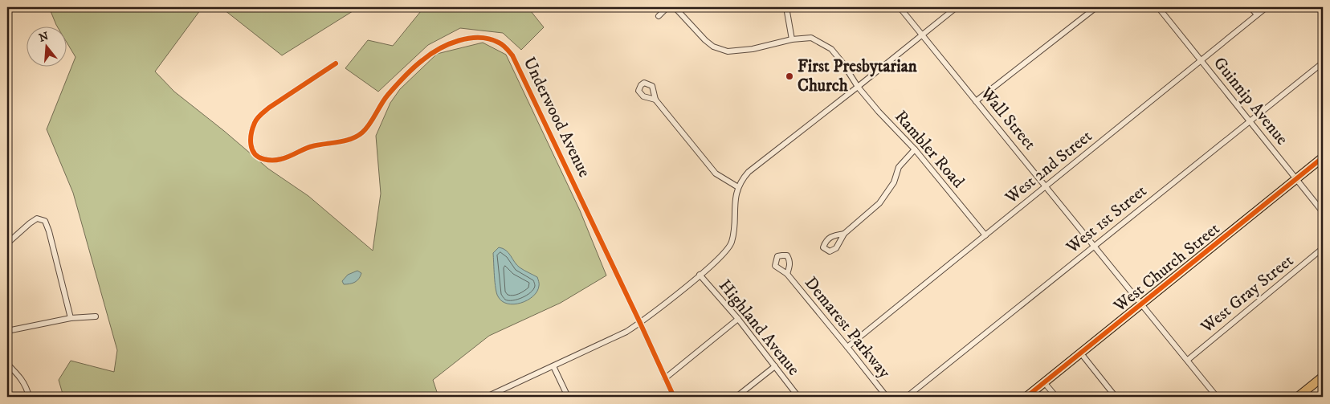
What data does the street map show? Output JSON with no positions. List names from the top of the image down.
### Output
{
  "streets": {
    "main road": ["West Church Street"],
    "street": [
      "Guinnip Avenue",
      "Underwood Avenue",
      "Wall Street",
      "Rambler Road",
      "West 2nd Street",
      "West 1st Street",
      "West Gray Street",
      "Highland Avenue",
      "Demarest Parkway"
    ]
  },
  "crossings": [
    ["Guinnip Avenue", "West 2nd Street"],
    ["Guinnip Avenue", "West 1st Street"],
    ["Guinnip Avenue", "West Church Street"],
    ["Wall Street", "West 2nd Street"],
    ["Wall Street", "West 1st Street"],
    ["Wall Street", "West Church Street"],
    ["Wall Street", "West Gray Street"],
    ["Rambler Road", "West 2nd Street"],
    ["West 2nd Street", "Demarest Parkway"]
  ],
  "places": ["First Presbytarian Church"],
  "north": "top"
}
